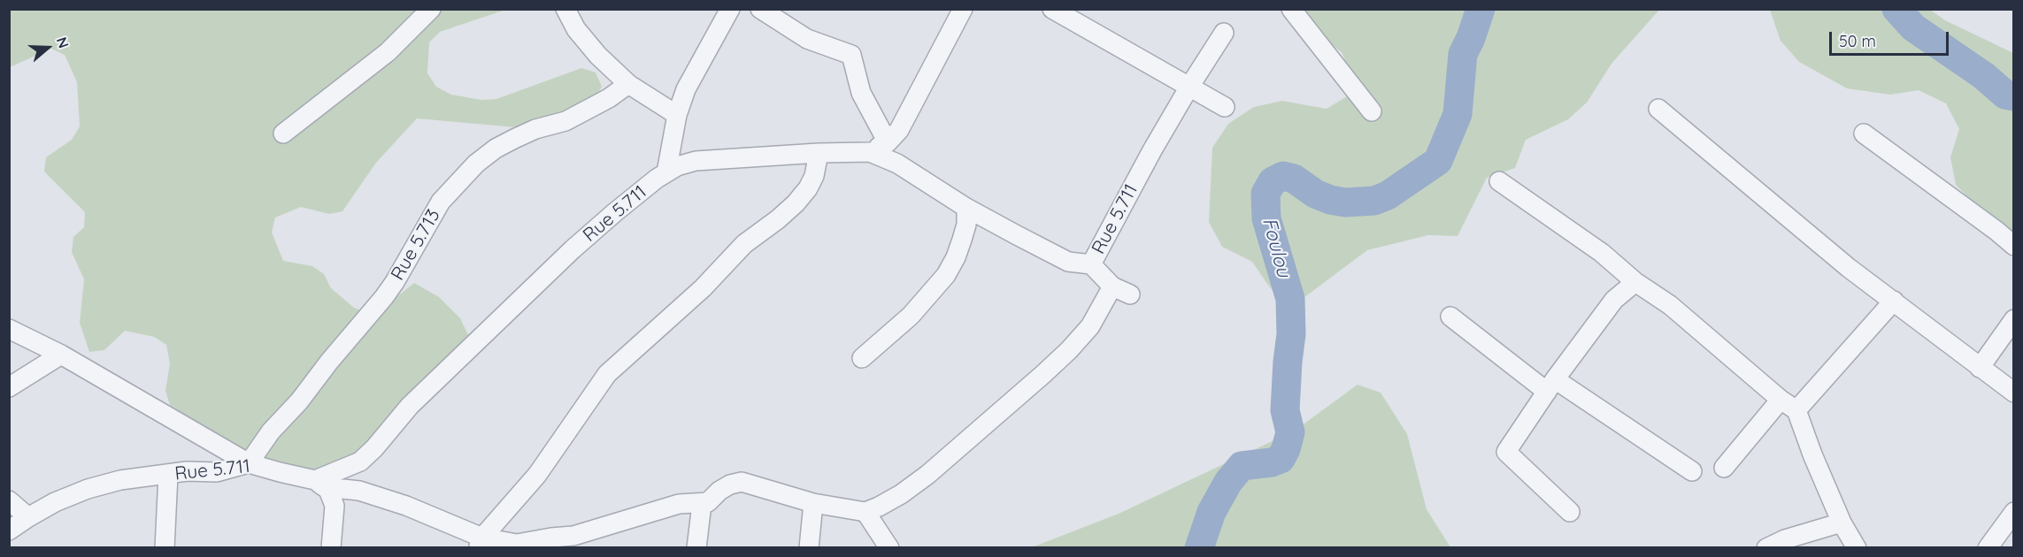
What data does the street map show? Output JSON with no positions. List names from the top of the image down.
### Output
{
  "streets": {
    "street": ["Rue 5.711", "Rue 5.713"]
  },
  "crossings": [
    ["Rue 5.711", "Rue 5.713"]
  ],
  "water": ["Foulou"],
  "scale_bar": "50 m",
  "north": "right"
}
